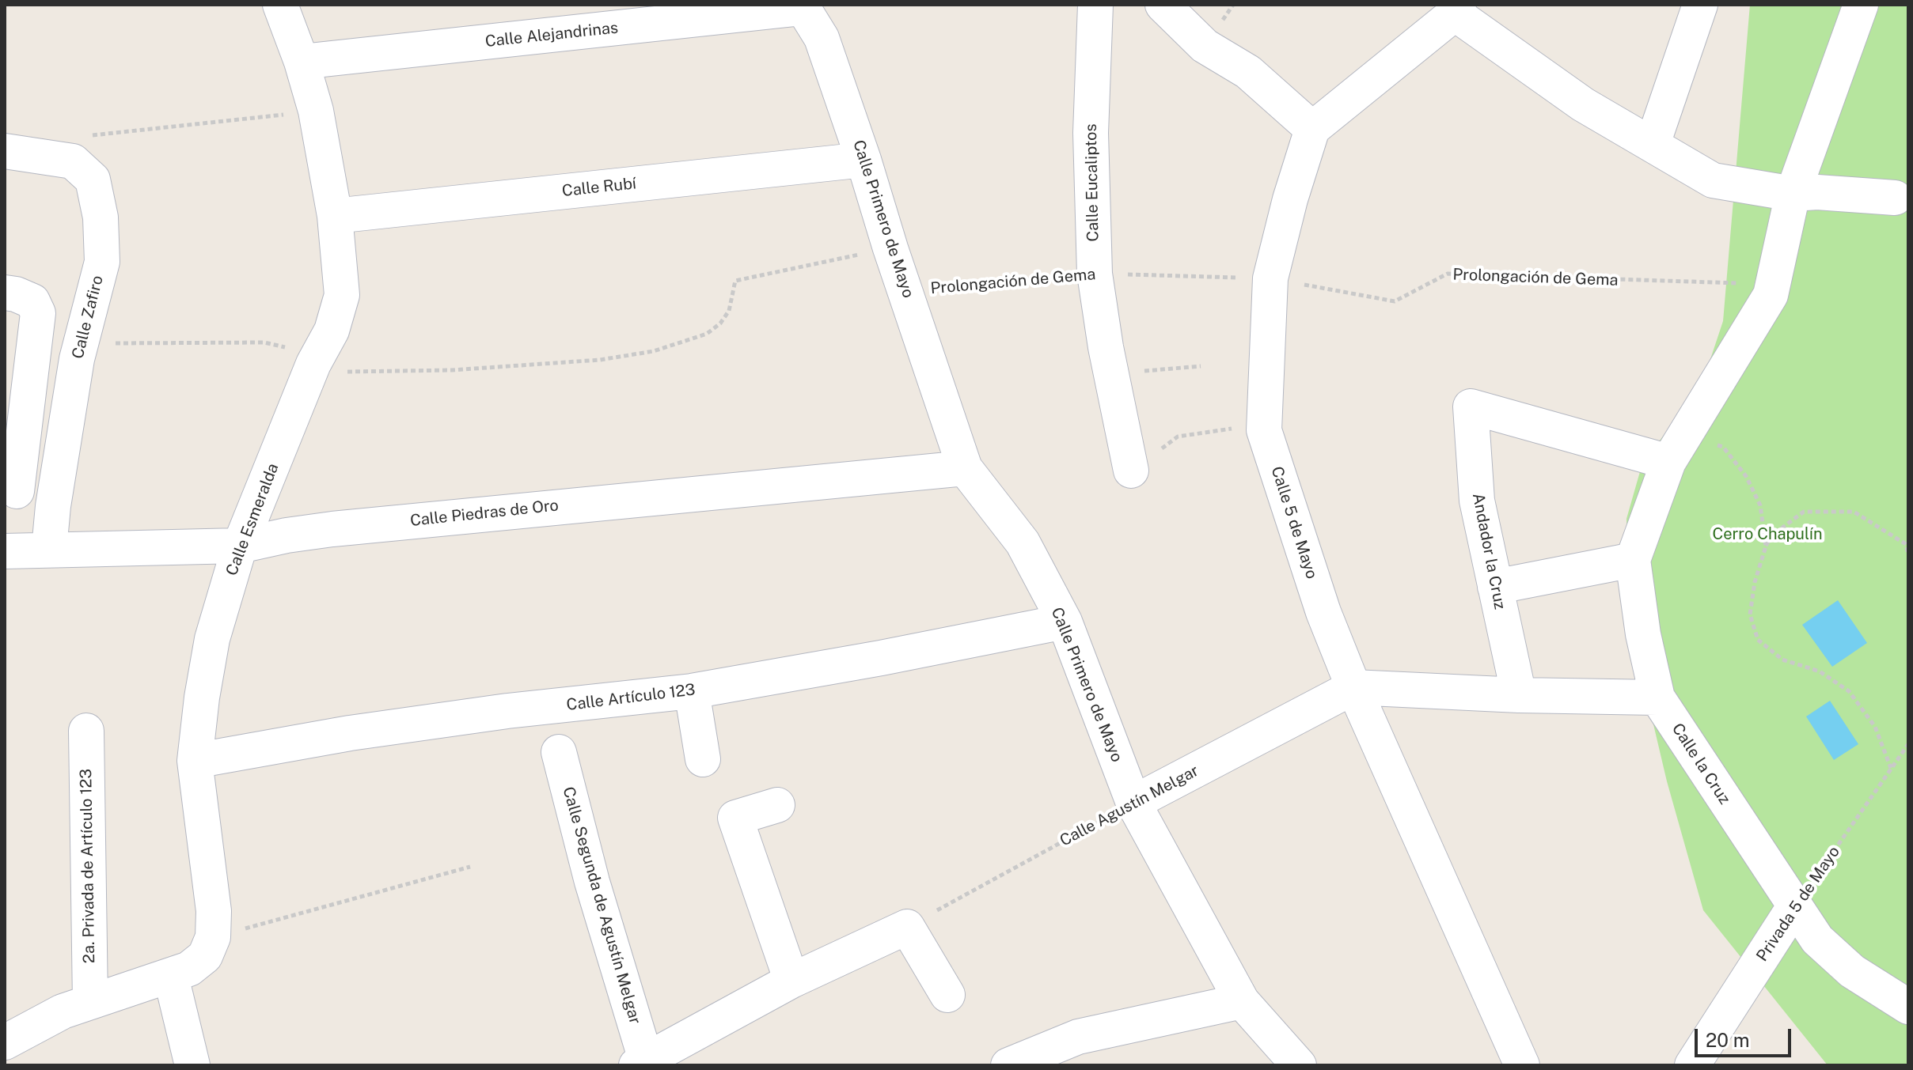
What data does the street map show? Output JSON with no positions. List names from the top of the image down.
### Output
{
  "streets": {
    "street": [
      "Calle Alejandrinas",
      "Calle Eucaliptos",
      "Calle Rubí",
      "Calle Primero de Mayo",
      "Calle Zafiro",
      "Calle Piedras de Oro",
      "Calle Esmeralda",
      "Calle 5 de Mayo",
      "Andador la Cruz",
      "Calle Artículo 123",
      "Calle la Cruz",
      "Calle Agustín Melgar",
      "2a. Privada de Artículo 123",
      "Privada 5 de Mayo",
      "Calle Segunda de Agustín Melgar"
    ],
    "path": ["Prolongación de Gema"]
  },
  "crossings": [
    ["Calle Alejandrinas", "Calle Primero de Mayo"],
    ["Calle Alejandrinas", "Calle Esmeralda"],
    ["Calle Eucaliptos", "Prolongación de Gema"],
    ["Calle Rubí", "Calle Primero de Mayo"],
    ["Calle Rubí", "Calle Esmeralda"],
    ["Calle Primero de Mayo", "Prolongación de Gema"],
    ["Calle Primero de Mayo", "Calle Piedras de Oro"],
    ["Calle Primero de Mayo", "Calle Artículo 123"],
    ["Calle Primero de Mayo", "Calle Agustín Melgar"],
    ["Prolongación de Gema", "Calle 5 de Mayo"],
    ["Calle Zafiro", "Calle Piedras de Oro"],
    ["Calle Piedras de Oro", "Calle Esmeralda"],
    ["Calle Esmeralda", "Calle Artículo 123"],
    ["Calle 5 de Mayo", "Calle Agustín Melgar"],
    ["Andador la Cruz", "Calle la Cruz"],
    ["Calle la Cruz", "Privada 5 de Mayo"]
  ],
  "parks": ["Cerro Chapulín"],
  "scale_bar": "20 m"
}
